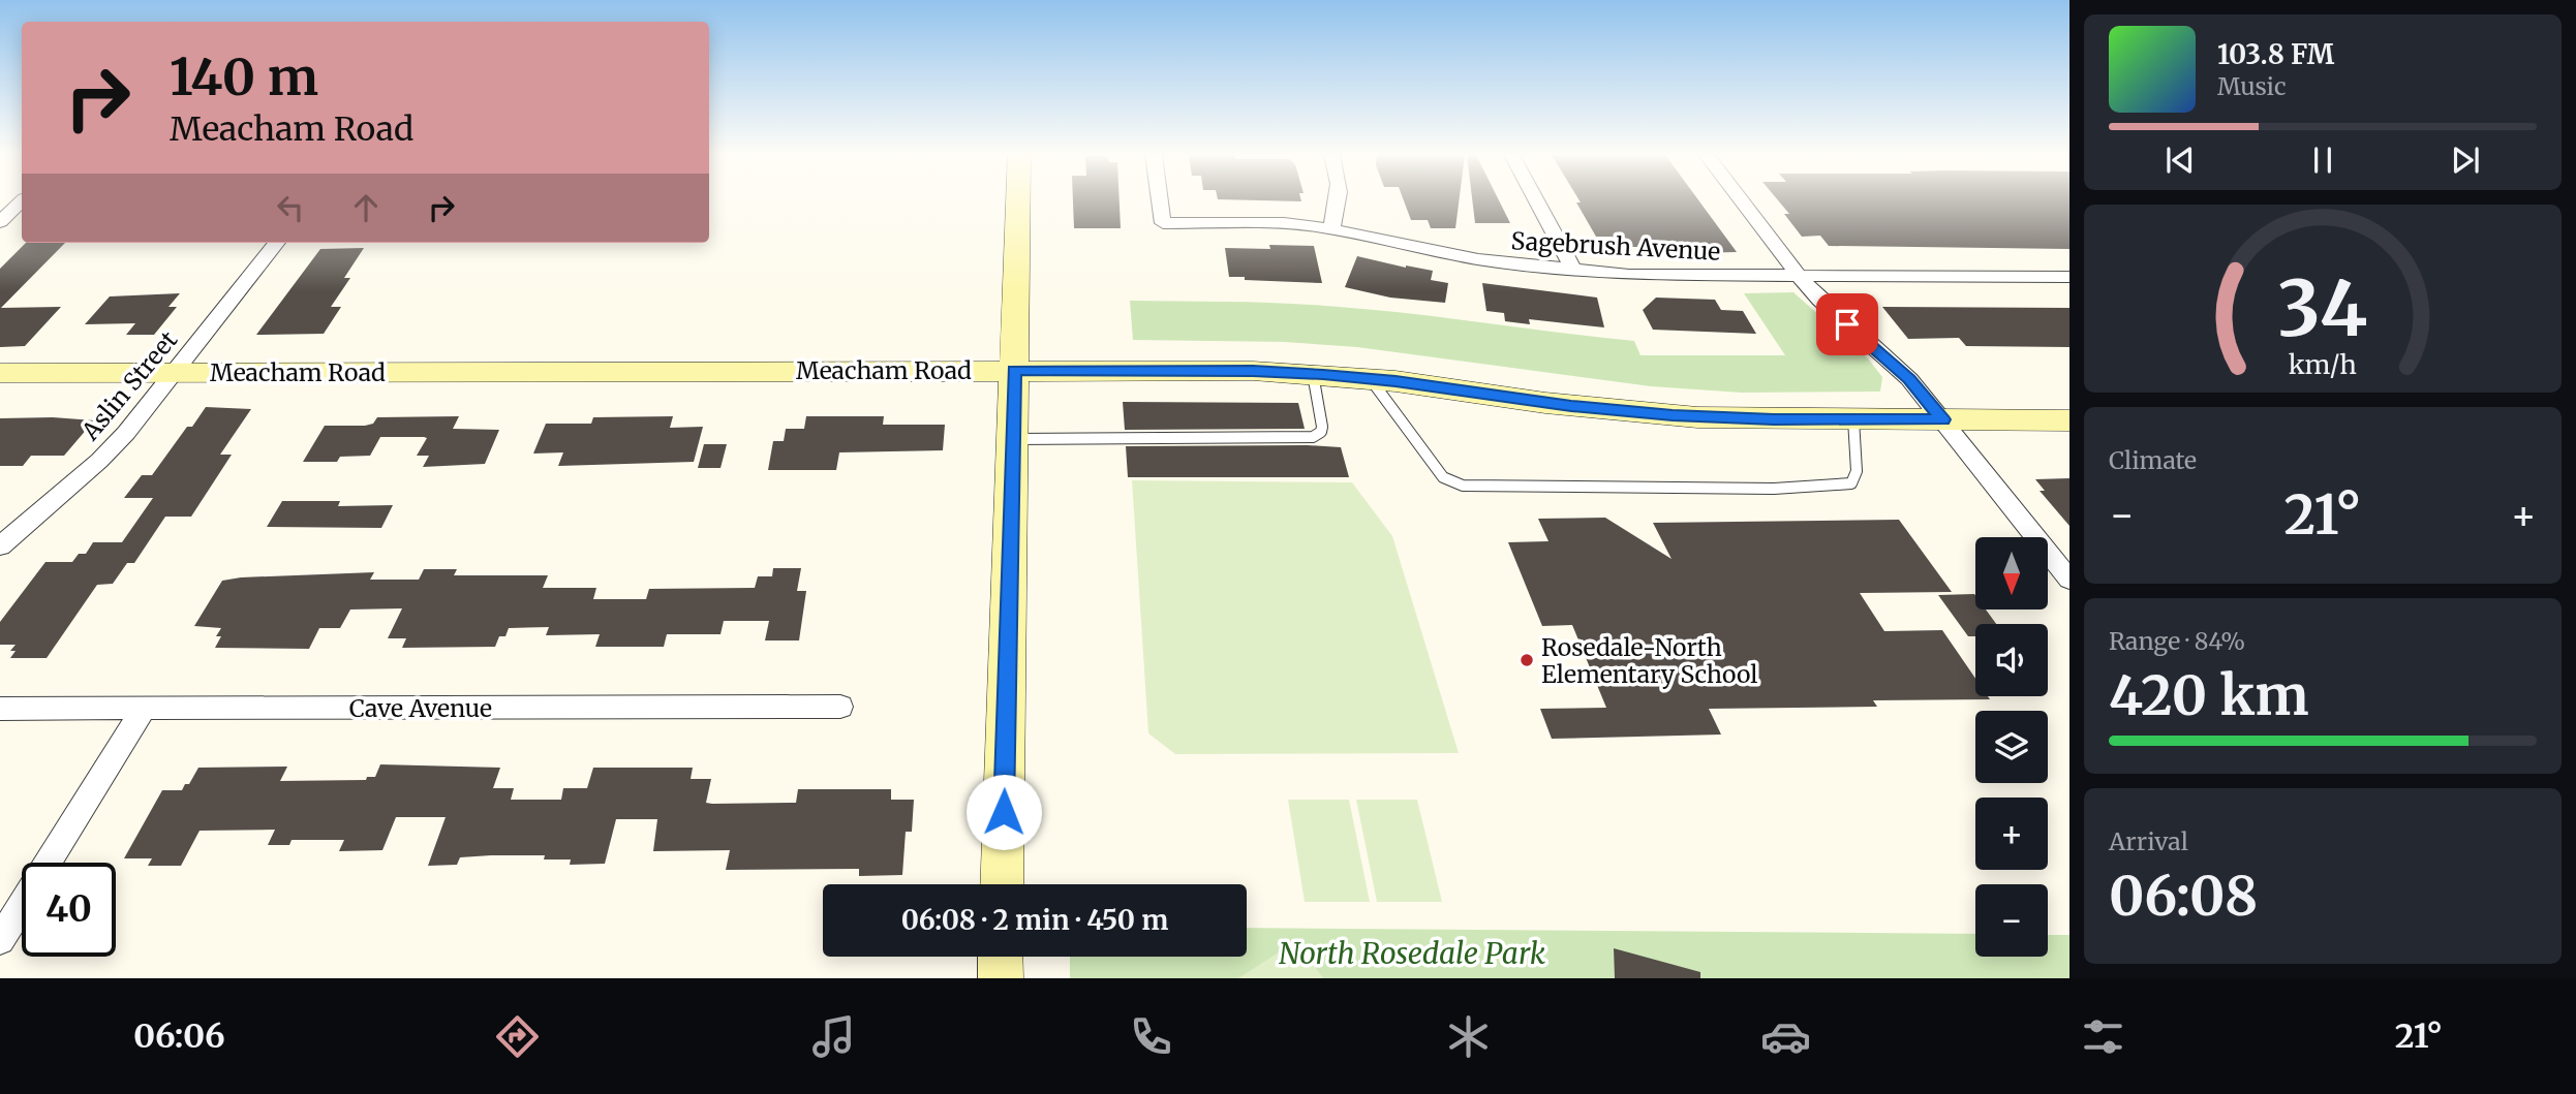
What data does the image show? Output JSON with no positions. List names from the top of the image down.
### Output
{
  "streets": {
    "street": [
      "Sagebrush Avenue",
      "Meacham Road",
      "Aslin Street",
      "Cave Avenue"
    ]
  },
  "crossings": [
    ["Meacham Road", "Aslin Street"]
  ],
  "parks": ["North Rosedale Park"],
  "places": ["Rosedale-North Elementary School"],
  "north": "bottom",
  "page": {
    "turn": ["140 m", "Meacham Road"],
    "song": ["103.8 FM", "Music"],
    "tile": [
      "Climate",
      ["Range · 84%", "420 km"],
      ["Arrival", "06:08"]
    ],
    "heat": ["−", "21°", "+"],
    "map_buttons": ["+", "−"],
    "limit": "40",
    "trip": "06:08 · 2 min · 450 m",
    "tabs": ["06:06", "21°"],
    "gauge": ["34", "km/h"]
  }
}
